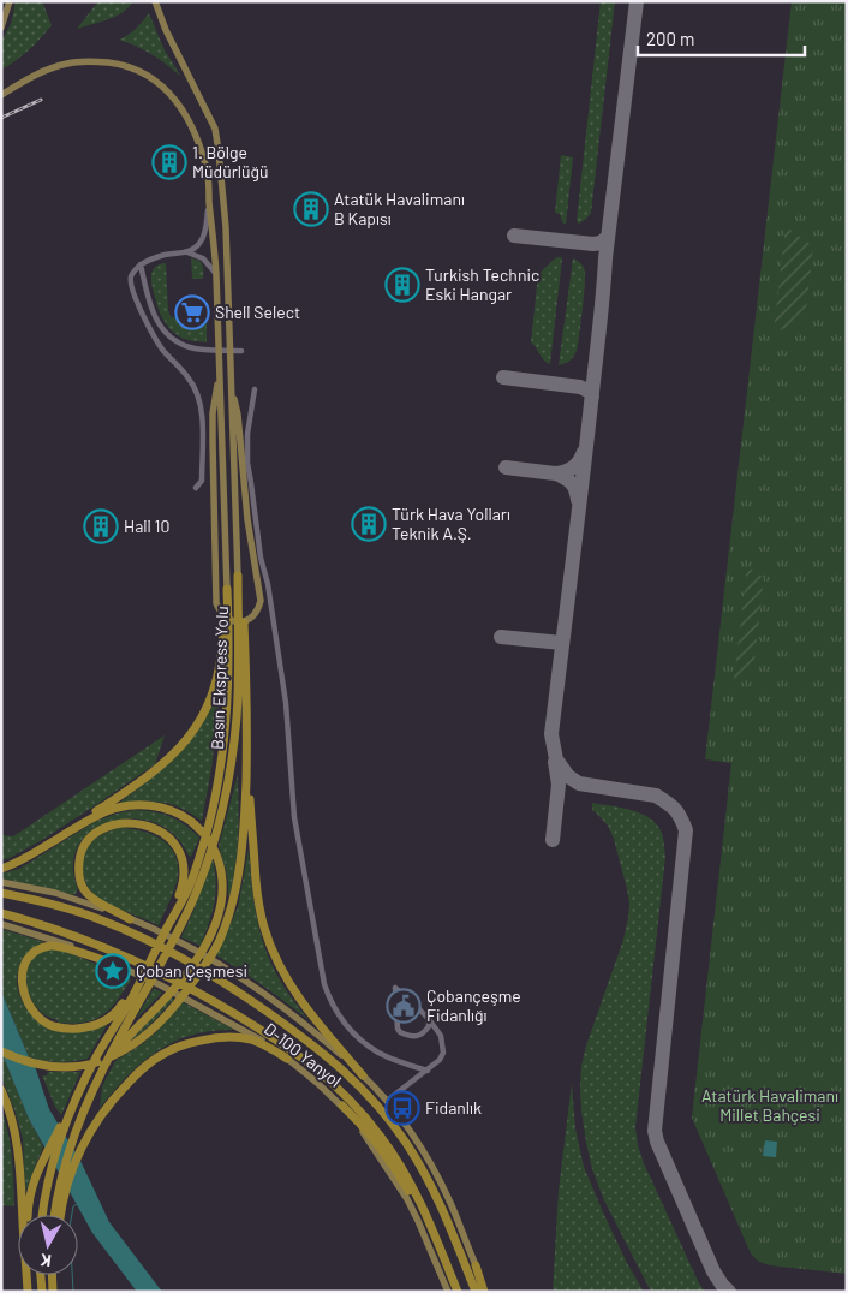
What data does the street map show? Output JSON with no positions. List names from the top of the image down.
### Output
{
  "streets": {
    "highway": ["Basın Ekspress Yolu"],
    "main road": ["D-100 Yanyol"]
  },
  "parks": ["Atatürk Havalimanı Millet Bahçesi"],
  "places": {
    "building": [
      "1. Bölge Müdürlüğü",
      "Atatük Havalimanı B Kapısı",
      "Turkish Technic Eski Hangar",
      "Türk Hava Yolları Teknik A.Ş.",
      "Hall 10"
    ],
    "supermarket": ["Shell Select"],
    "place": ["Çoban Çeşmesi"],
    "public building": ["Çobançeşme Fidanlığı"],
    "bus stop": ["Fidanlık"]
  },
  "scale_bar": "200 m",
  "north": "bottom"
}
